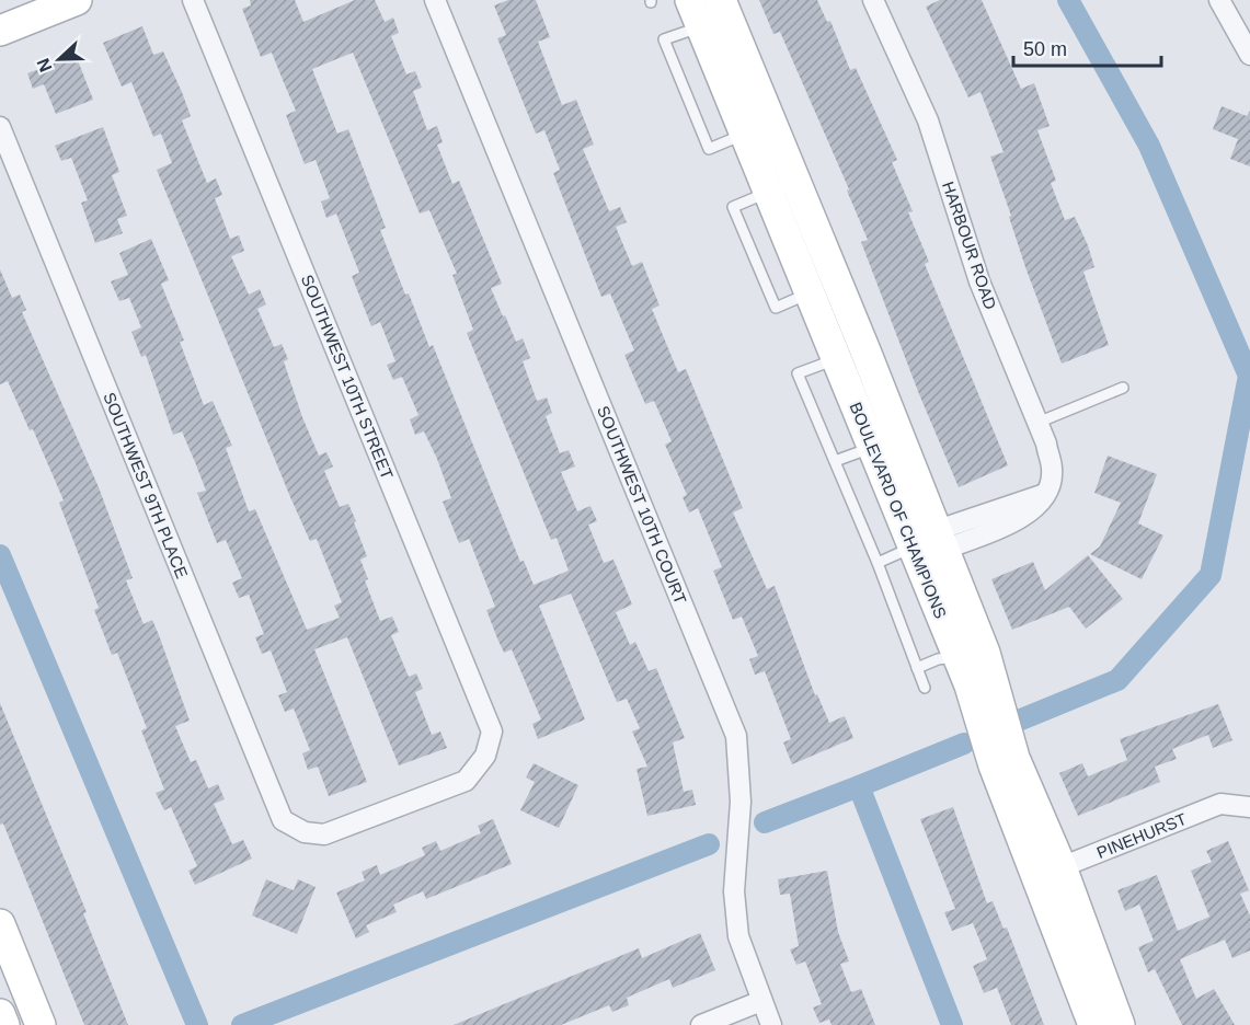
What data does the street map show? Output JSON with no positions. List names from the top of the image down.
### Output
{
  "streets": {
    "street": [
      "HARBOUR ROAD",
      "SOUTHWEST 10TH STREET",
      "SOUTHWEST 9TH PLACE",
      "SOUTHWEST 10TH COURT",
      "BOULEVARD OF CHAMPIONS",
      "PINEHURST"
    ]
  },
  "crossings": [
    ["HARBOUR ROAD", "BOULEVARD OF CHAMPIONS"],
    ["SOUTHWEST 10TH STREET", "SOUTHWEST 9TH PLACE"],
    ["BOULEVARD OF CHAMPIONS", "PINEHURST"]
  ],
  "scale_bar": "50 m",
  "north": "left"
}
